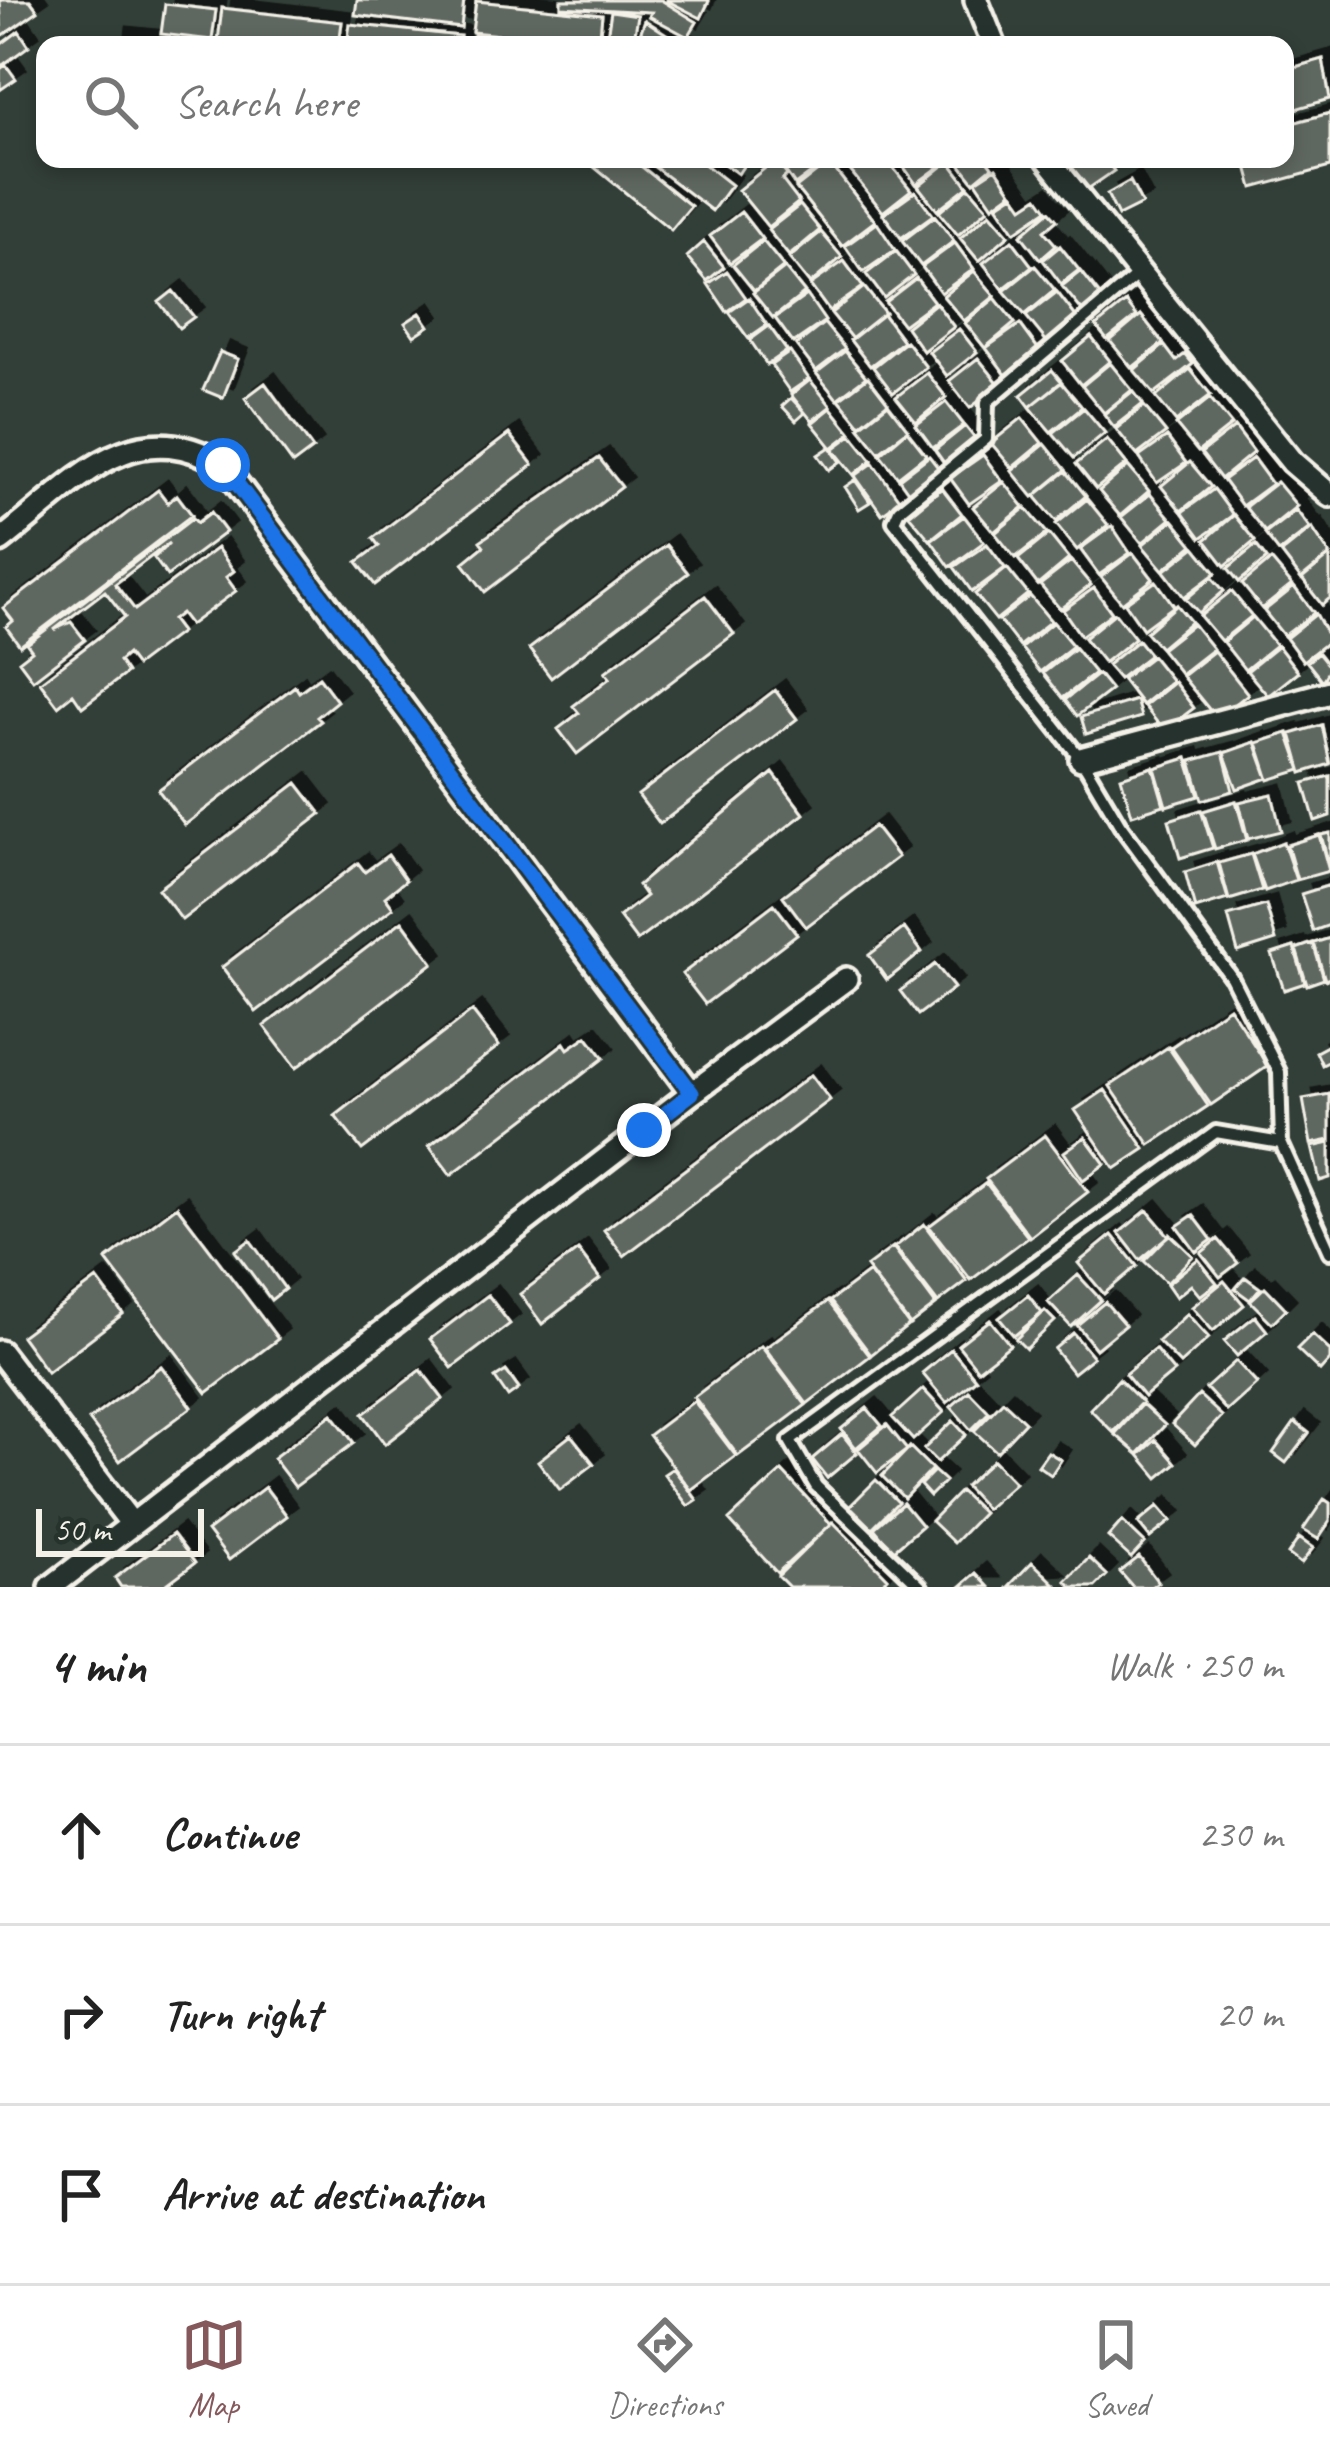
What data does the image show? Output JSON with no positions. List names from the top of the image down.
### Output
{
  "scale_bar": "50 m",
  "page": {
    "search": "Search here",
    "scale": "50 m",
    "heading": ["4 min", "Walk · 250 m"],
    "list": [
      ["Continue", "230 m"],
      ["Turn right", "20 m"],
      "Arrive at destination"
    ],
    "nav": ["Map", "Directions", "Saved"]
  }
}
